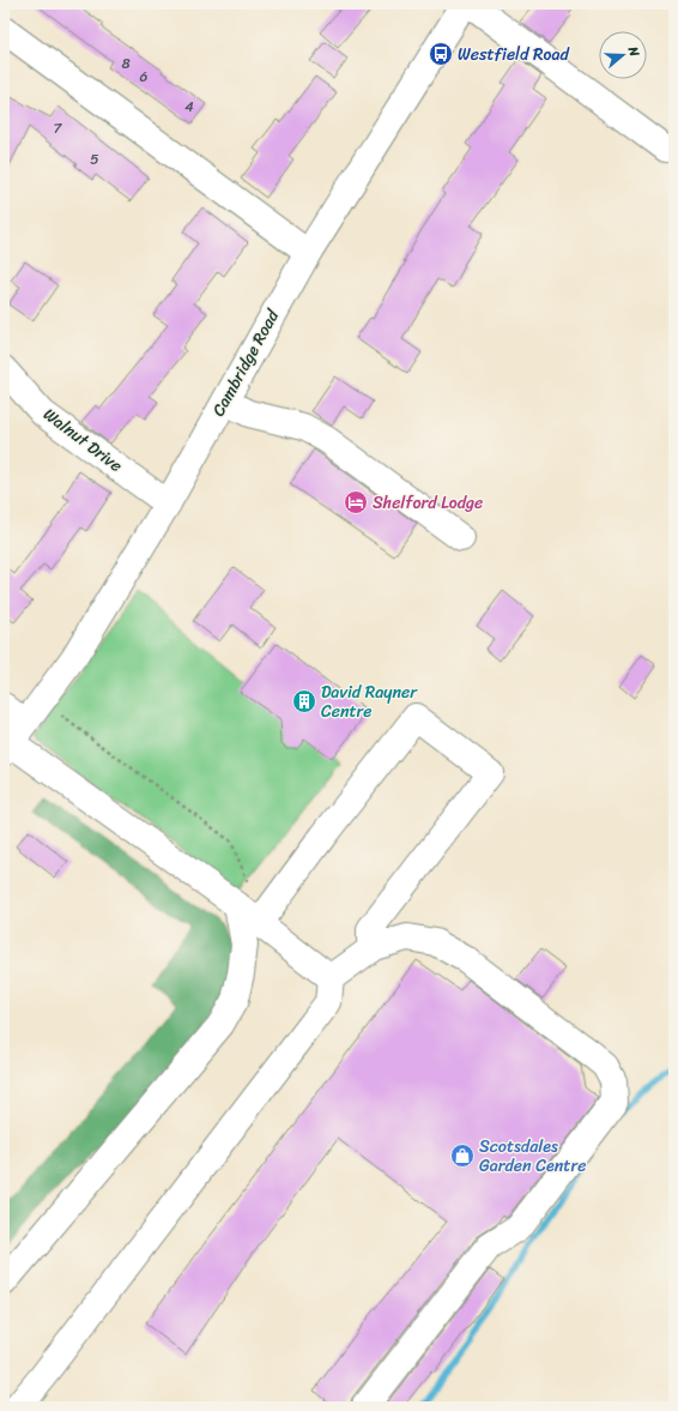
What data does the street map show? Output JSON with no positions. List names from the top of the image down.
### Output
{
  "streets": {
    "main road": ["Cambridge Road", "Walnut Drive"]
  },
  "crossings": [
    ["Cambridge Road", "Walnut Drive"]
  ],
  "places": {
    "bus stop": ["Westfield Road"],
    "hotel": ["Shelford Lodge"],
    "building": ["David Rayner Centre"],
    "shop": ["Scotsdales Garden Centre"]
  },
  "house_numbers": [
    "8",
    "6",
    "4",
    "7",
    "5"
  ],
  "north": "right"
}
